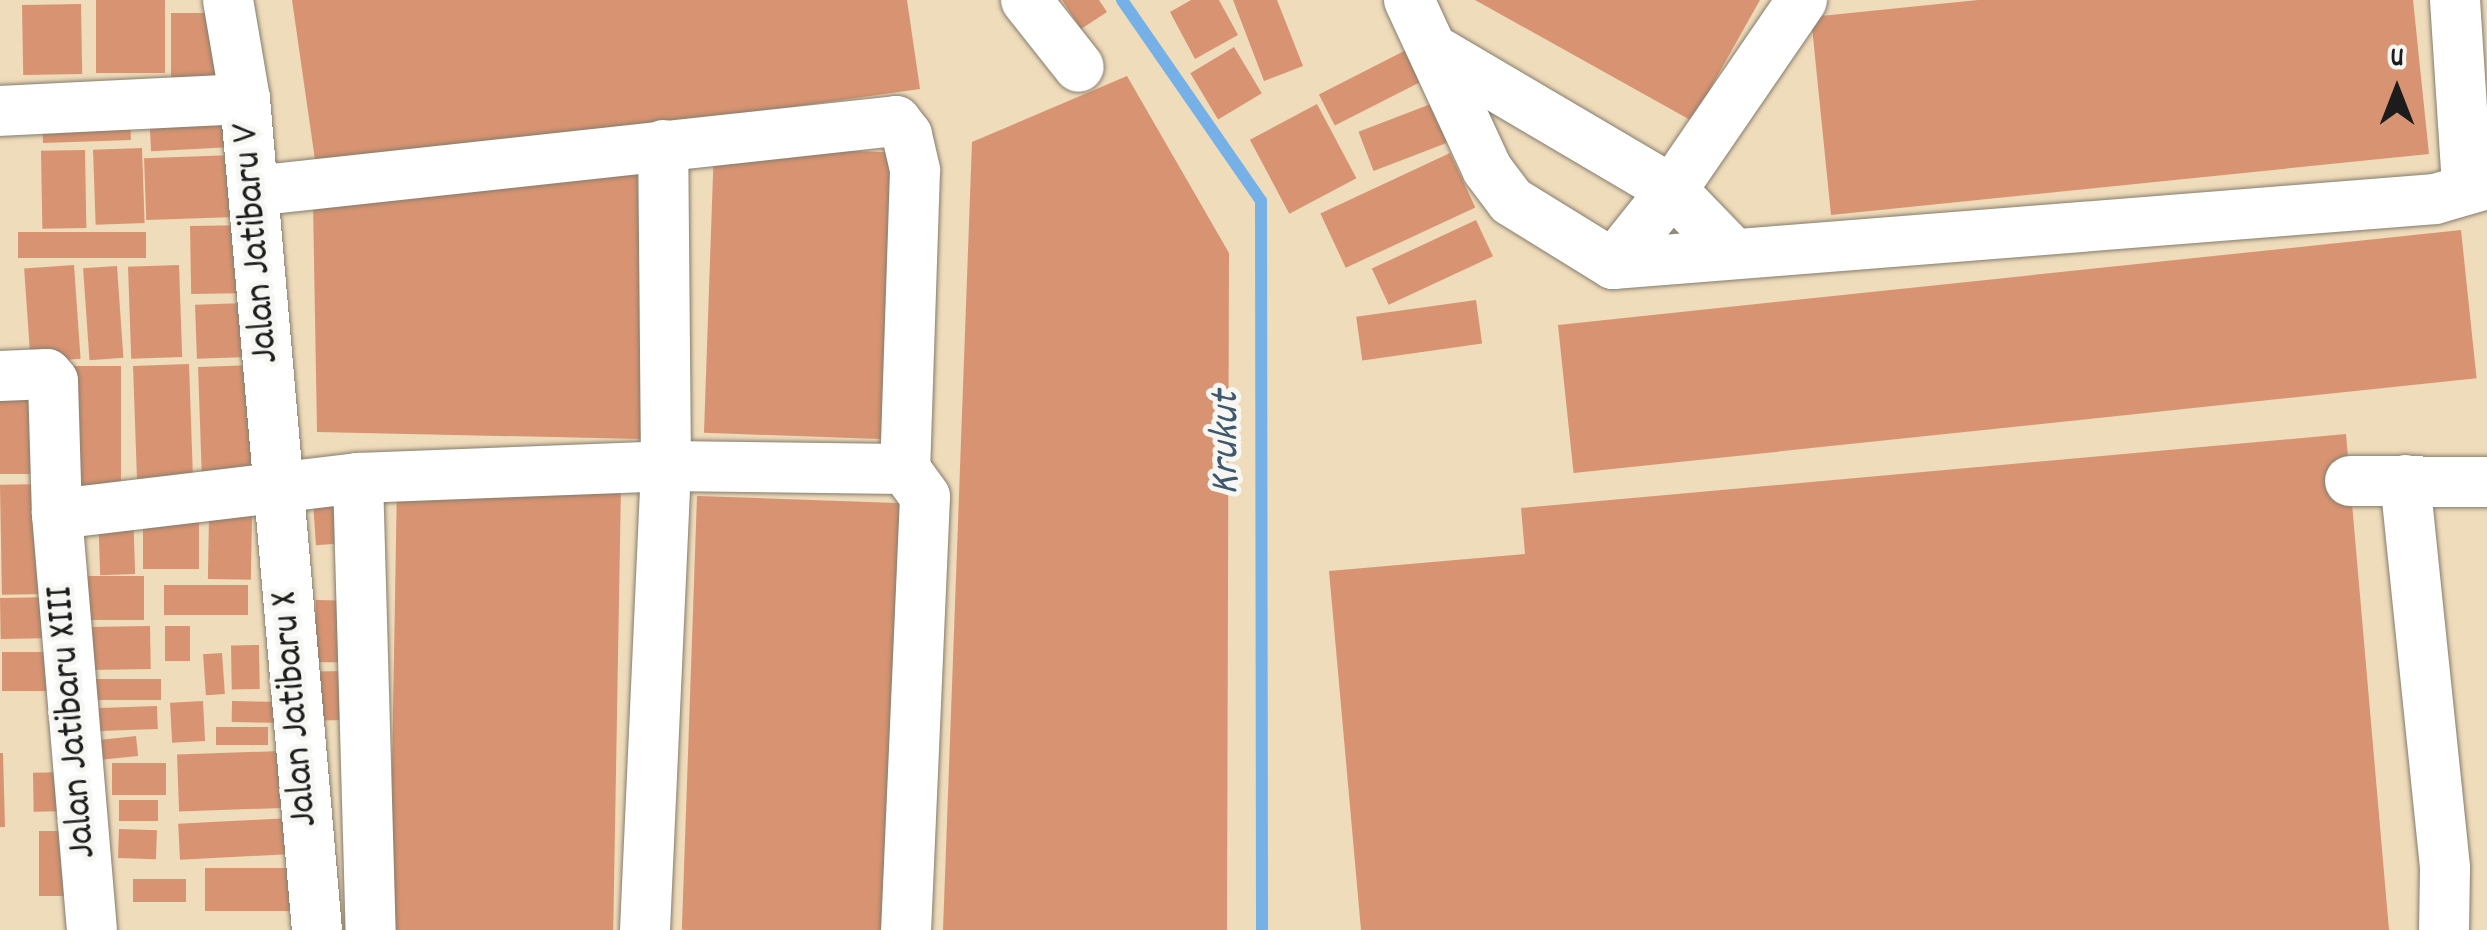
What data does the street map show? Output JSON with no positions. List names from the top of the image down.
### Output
{
  "streets": {
    "street": ["Jalan Jatibaru V", "Jalan Jatibaru X", "Jalan Jatibaru XIII"]
  },
  "crossings": [
    ["Jalan Jatibaru V", "Jalan Jatibaru X"]
  ],
  "water": ["Krukut"],
  "north": "top"
}
